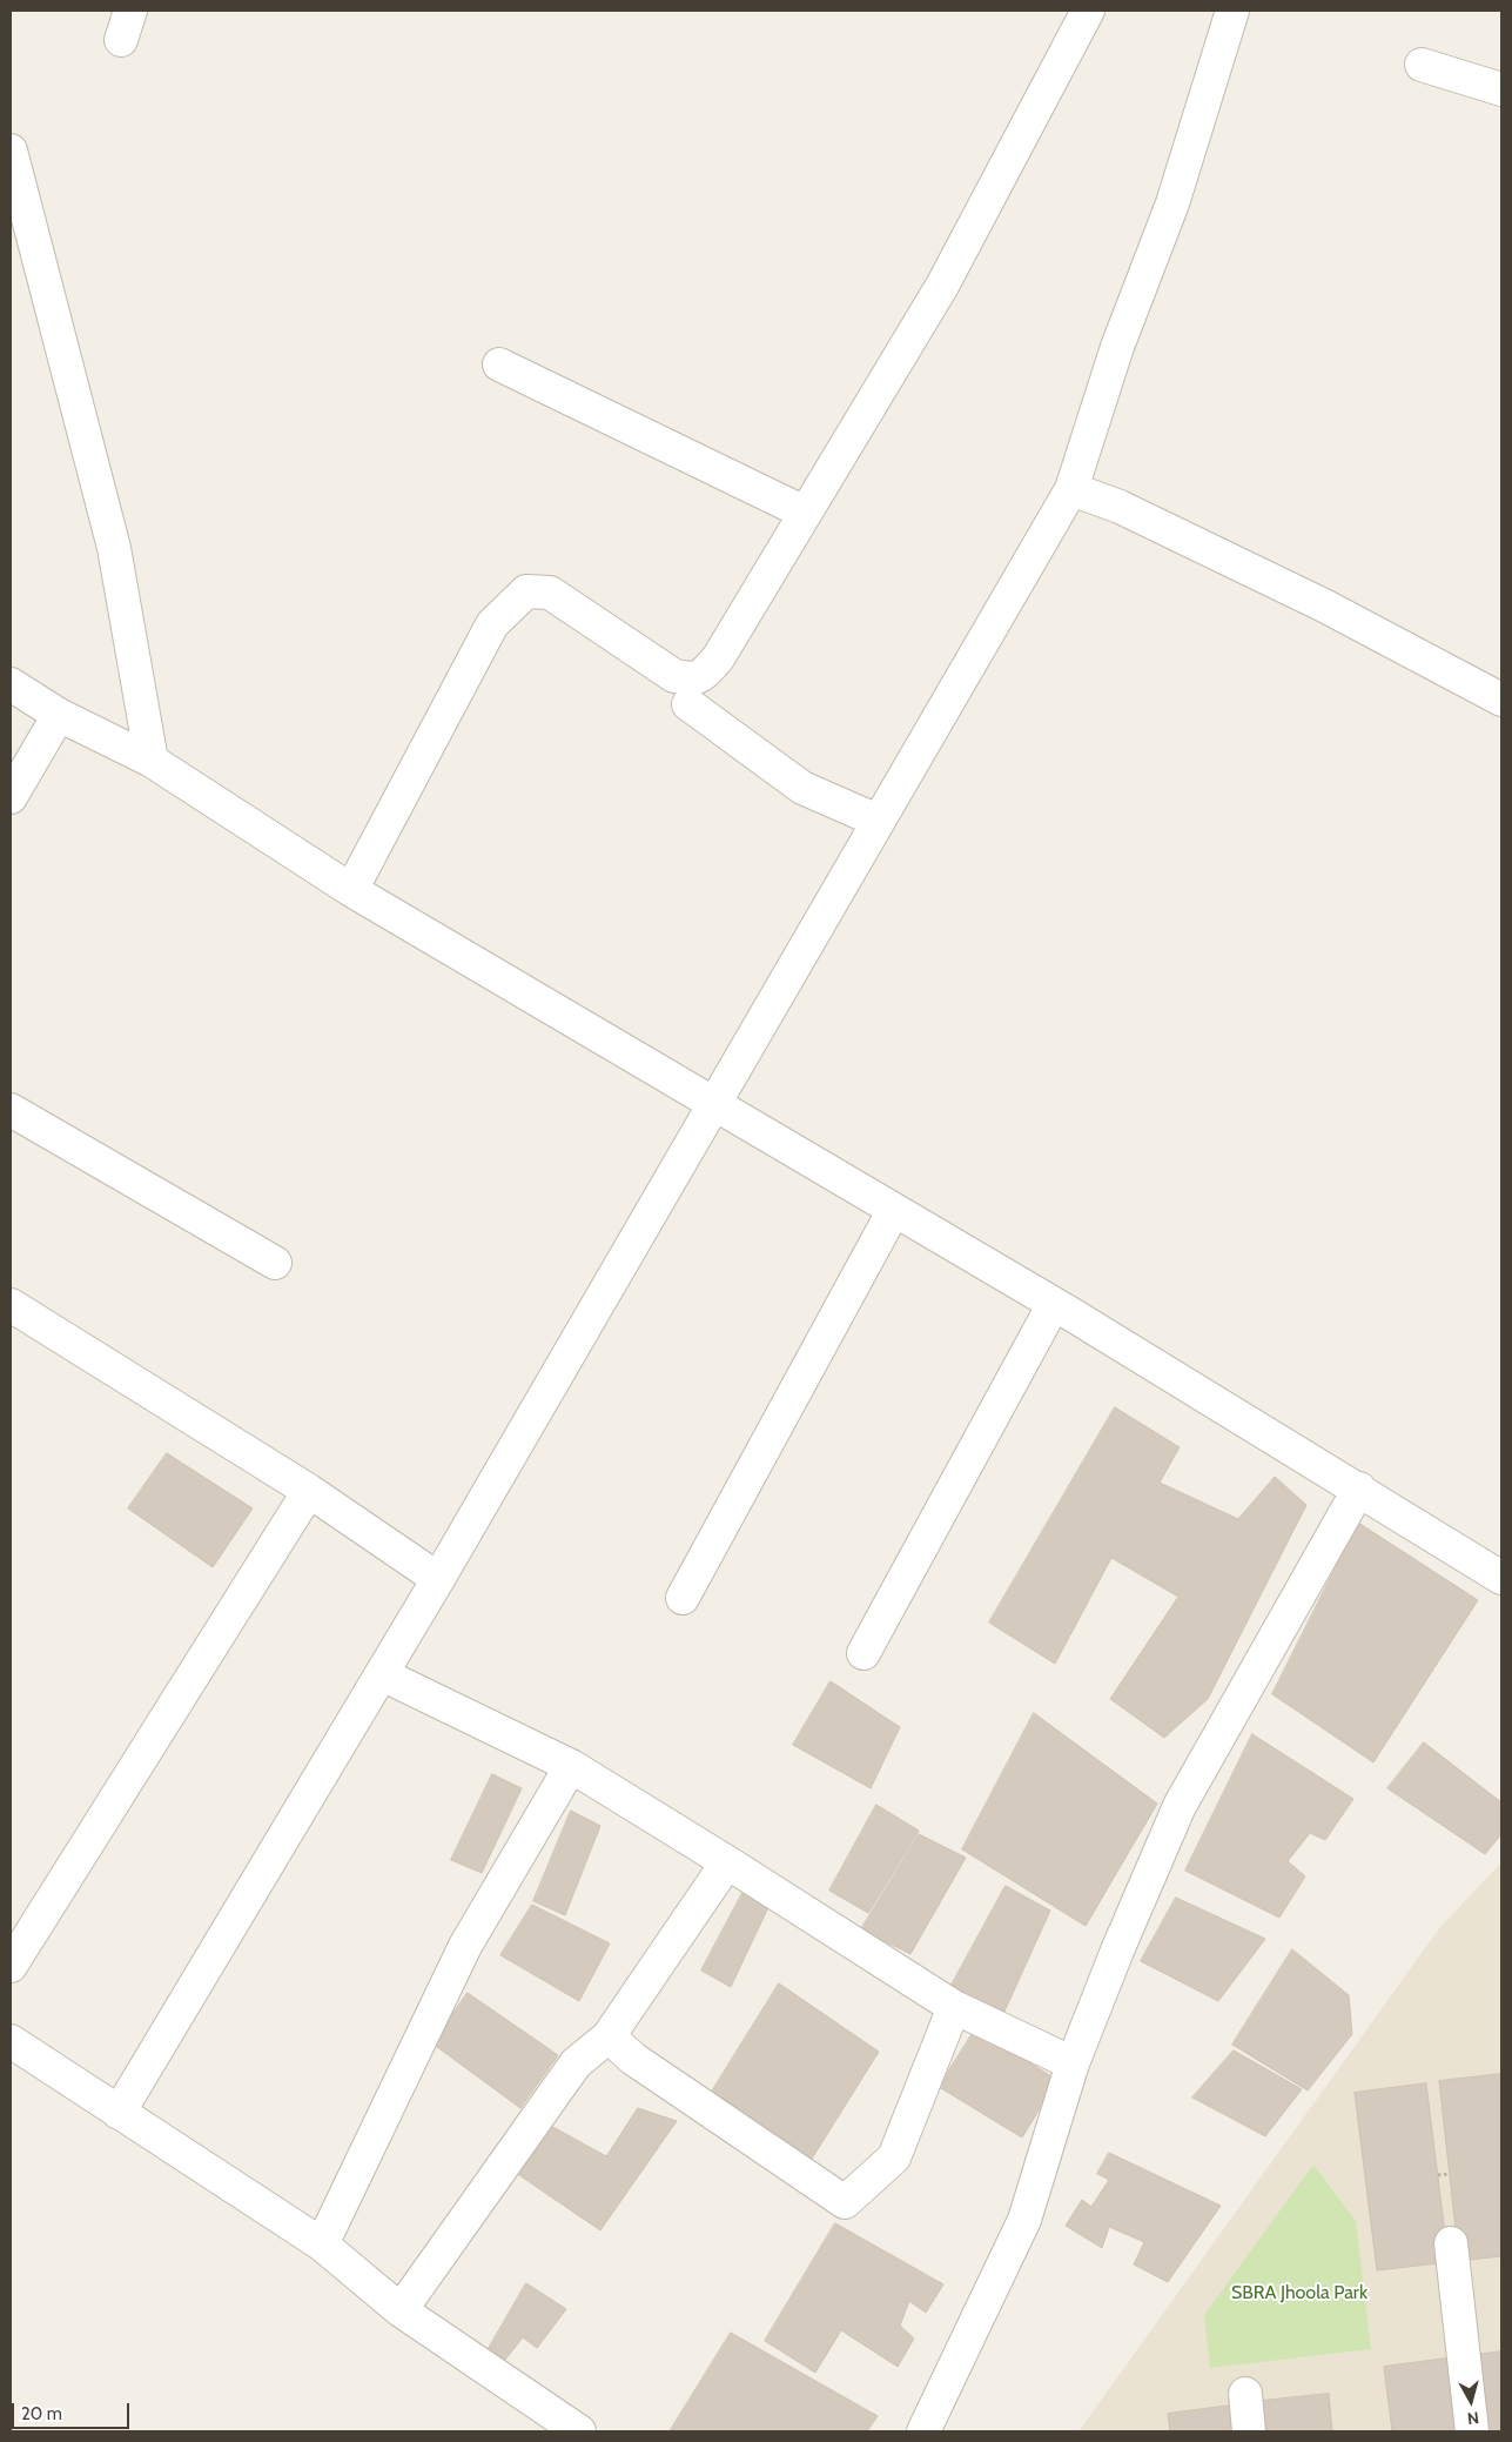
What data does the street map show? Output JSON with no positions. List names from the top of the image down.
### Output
{
  "parks": ["SBRA Jhoola Park"],
  "scale_bar": "20 m",
  "north": "bottom"
}
